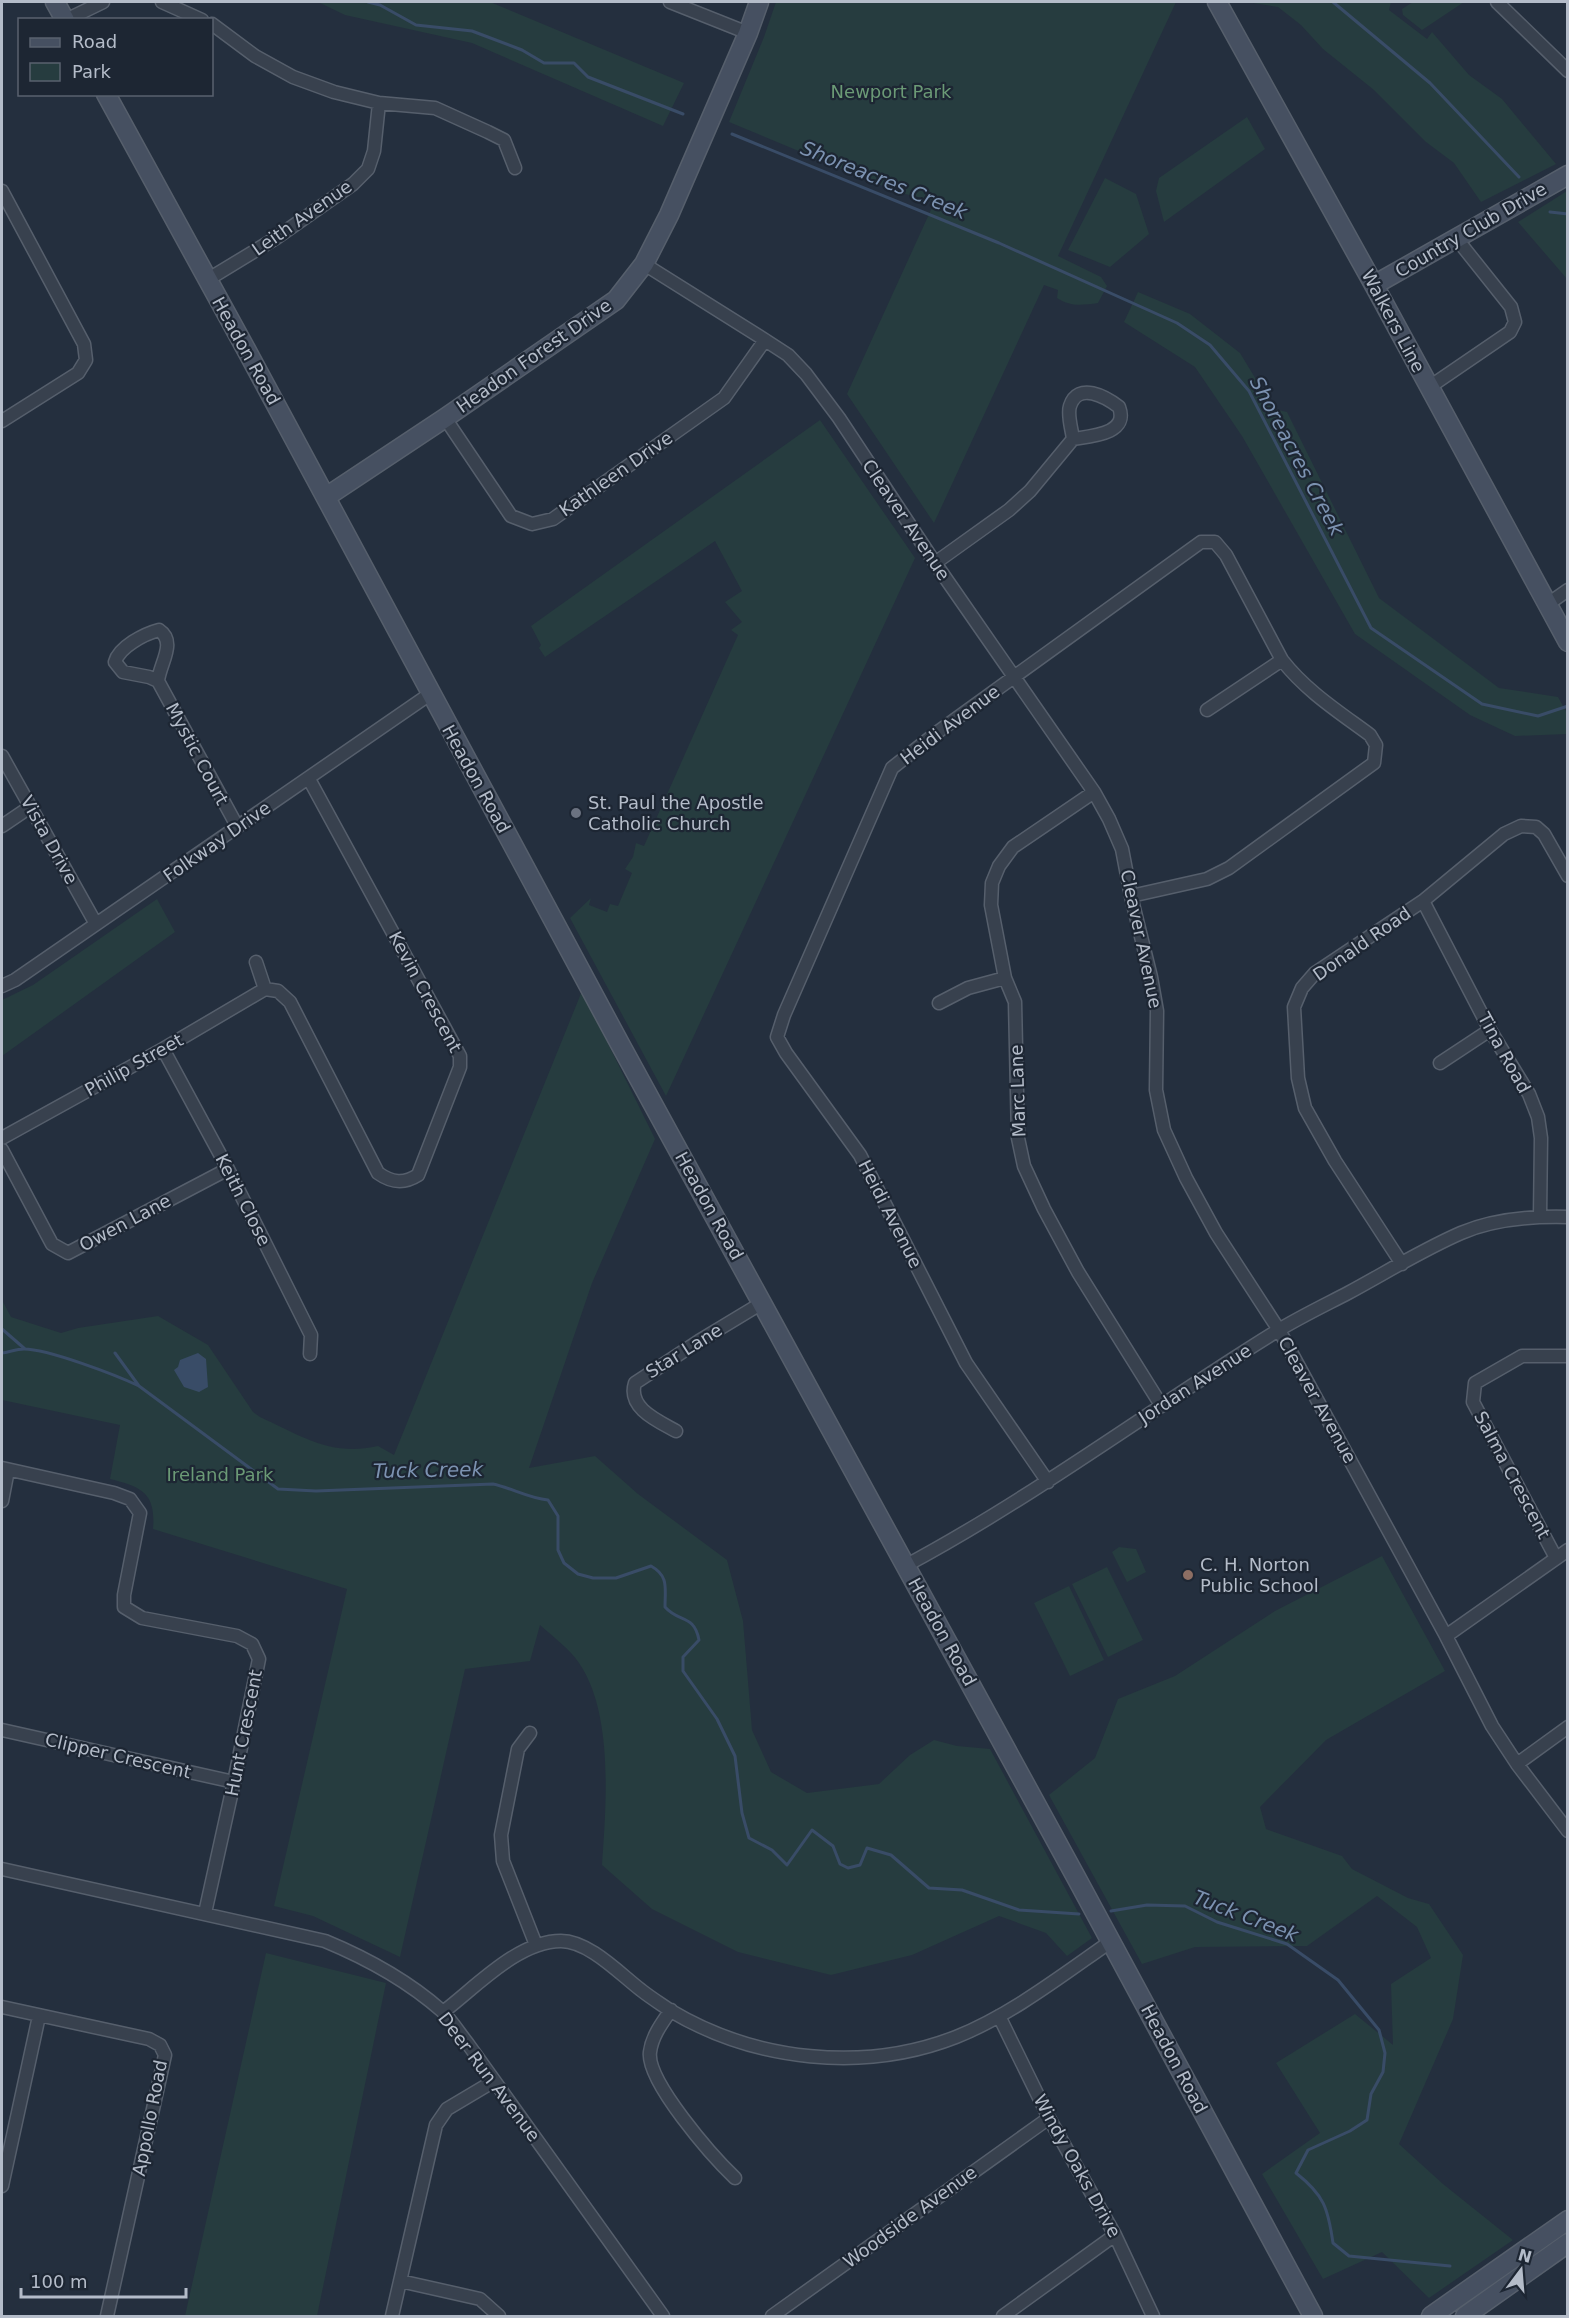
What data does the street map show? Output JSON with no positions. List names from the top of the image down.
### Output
{
  "streets": {
    "street": [
      "Leith Avenue",
      "Country Club Drive",
      "Walkers Line",
      "Headon Road",
      "Headon Forest Drive",
      "Kathleen Drive",
      "Cleaver Avenue",
      "Heidi Avenue",
      "Mystic Court",
      "Vista Drive",
      "Folkway Drive",
      "Donald Road",
      "Kevin Crescent",
      "Tina Road",
      "Philip Street",
      "Marc Lane",
      "Keith Close",
      "Owen Lane",
      "Star Lane",
      "Jordan Avenue",
      "Salma Crescent",
      "Hunt Crescent",
      "Clipper Crescent",
      "Deer Run Avenue",
      "Appollo Road",
      "Windy Oaks Drive",
      "Woodside Avenue"
    ]
  },
  "crossings": [
    ["Leith Avenue", "Headon Road"],
    ["Country Club Drive", "Walkers Line"],
    ["Headon Road", "Headon Forest Drive"],
    ["Headon Road", "Folkway Drive"],
    ["Headon Road", "Star Lane"],
    ["Headon Road", "Jordan Avenue"],
    ["Headon Forest Drive", "Kathleen Drive"],
    ["Headon Forest Drive", "Cleaver Avenue"],
    ["Kathleen Drive", "Cleaver Avenue"],
    ["Cleaver Avenue", "Heidi Avenue"],
    ["Cleaver Avenue", "Marc Lane"],
    ["Cleaver Avenue", "Jordan Avenue"],
    ["Heidi Avenue", "Jordan Avenue"],
    ["Mystic Court", "Folkway Drive"],
    ["Vista Drive", "Folkway Drive"],
    ["Folkway Drive", "Kevin Crescent"],
    ["Donald Road", "Tina Road"],
    ["Donald Road", "Jordan Avenue"],
    ["Kevin Crescent", "Philip Street"],
    ["Tina Road", "Jordan Avenue"],
    ["Philip Street", "Keith Close"],
    ["Marc Lane", "Jordan Avenue"],
    ["Keith Close", "Owen Lane"],
    ["Hunt Crescent", "Clipper Crescent"],
    ["Hunt Crescent", "Deer Run Avenue"],
    ["Windy Oaks Drive", "Woodside Avenue"]
  ],
  "water": ["Shoreacres Creek", "Tuck Creek"],
  "parks": ["Newport Park", "Ireland Park"],
  "places": ["St. Paul the Apostle Catholic Church", "C. H. Norton Public School"],
  "legend": ["Road", "Park"],
  "scale_bar": "100 m",
  "north": "top"
}
